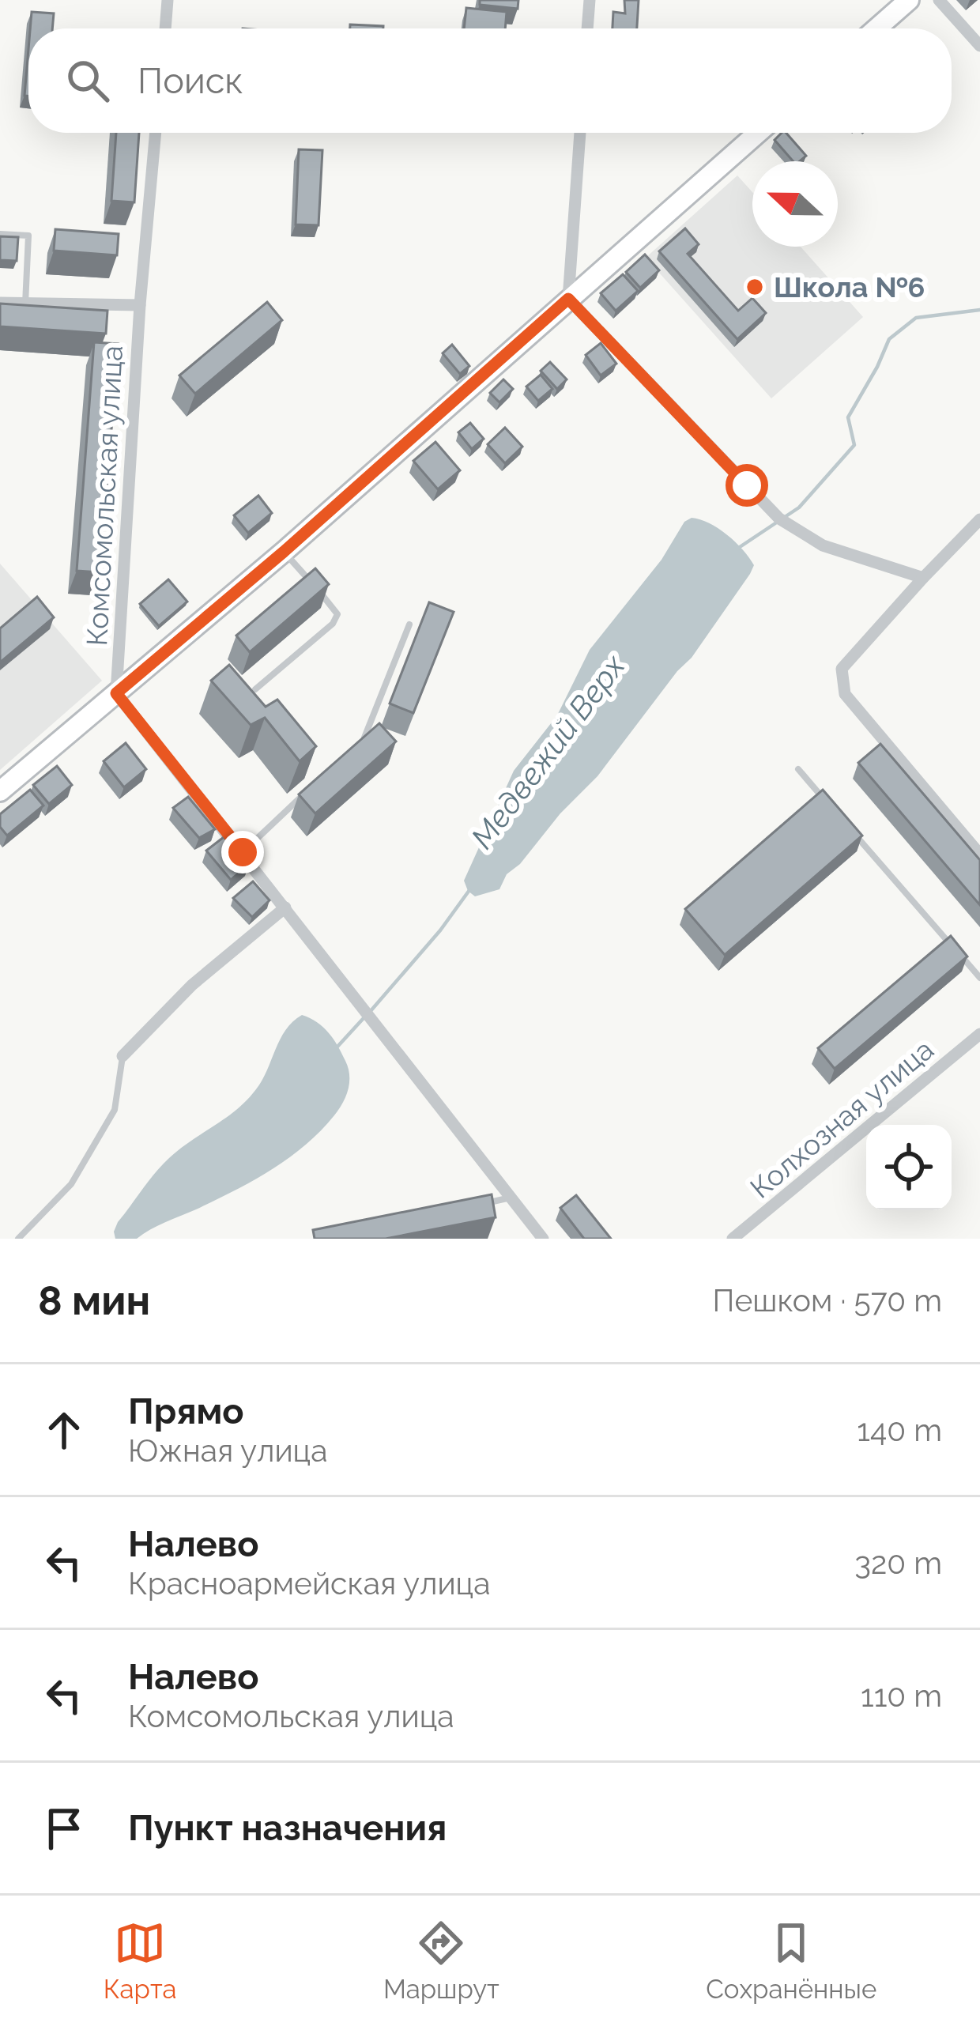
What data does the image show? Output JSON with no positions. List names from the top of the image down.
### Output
{
  "streets": {
    "street": ["Комсомольская улица", "Колхозная улица"]
  },
  "water": ["Медвежий Верх"],
  "places": ["Школа №6"],
  "north": "left",
  "page": {
    "search": "Поиск",
    "heading": ["8 мин", "Пешком · 570 m"],
    "list": [
      ["Прямо", "Южная улица", "140 m"],
      ["Налево", "Красноармейская улица", "320 m"],
      ["Налево", "Комсомольская улица", "110 m"],
      "Пункт назначения"
    ],
    "nav": ["Карта", "Маршрут", "Сохранённые"]
  }
}
